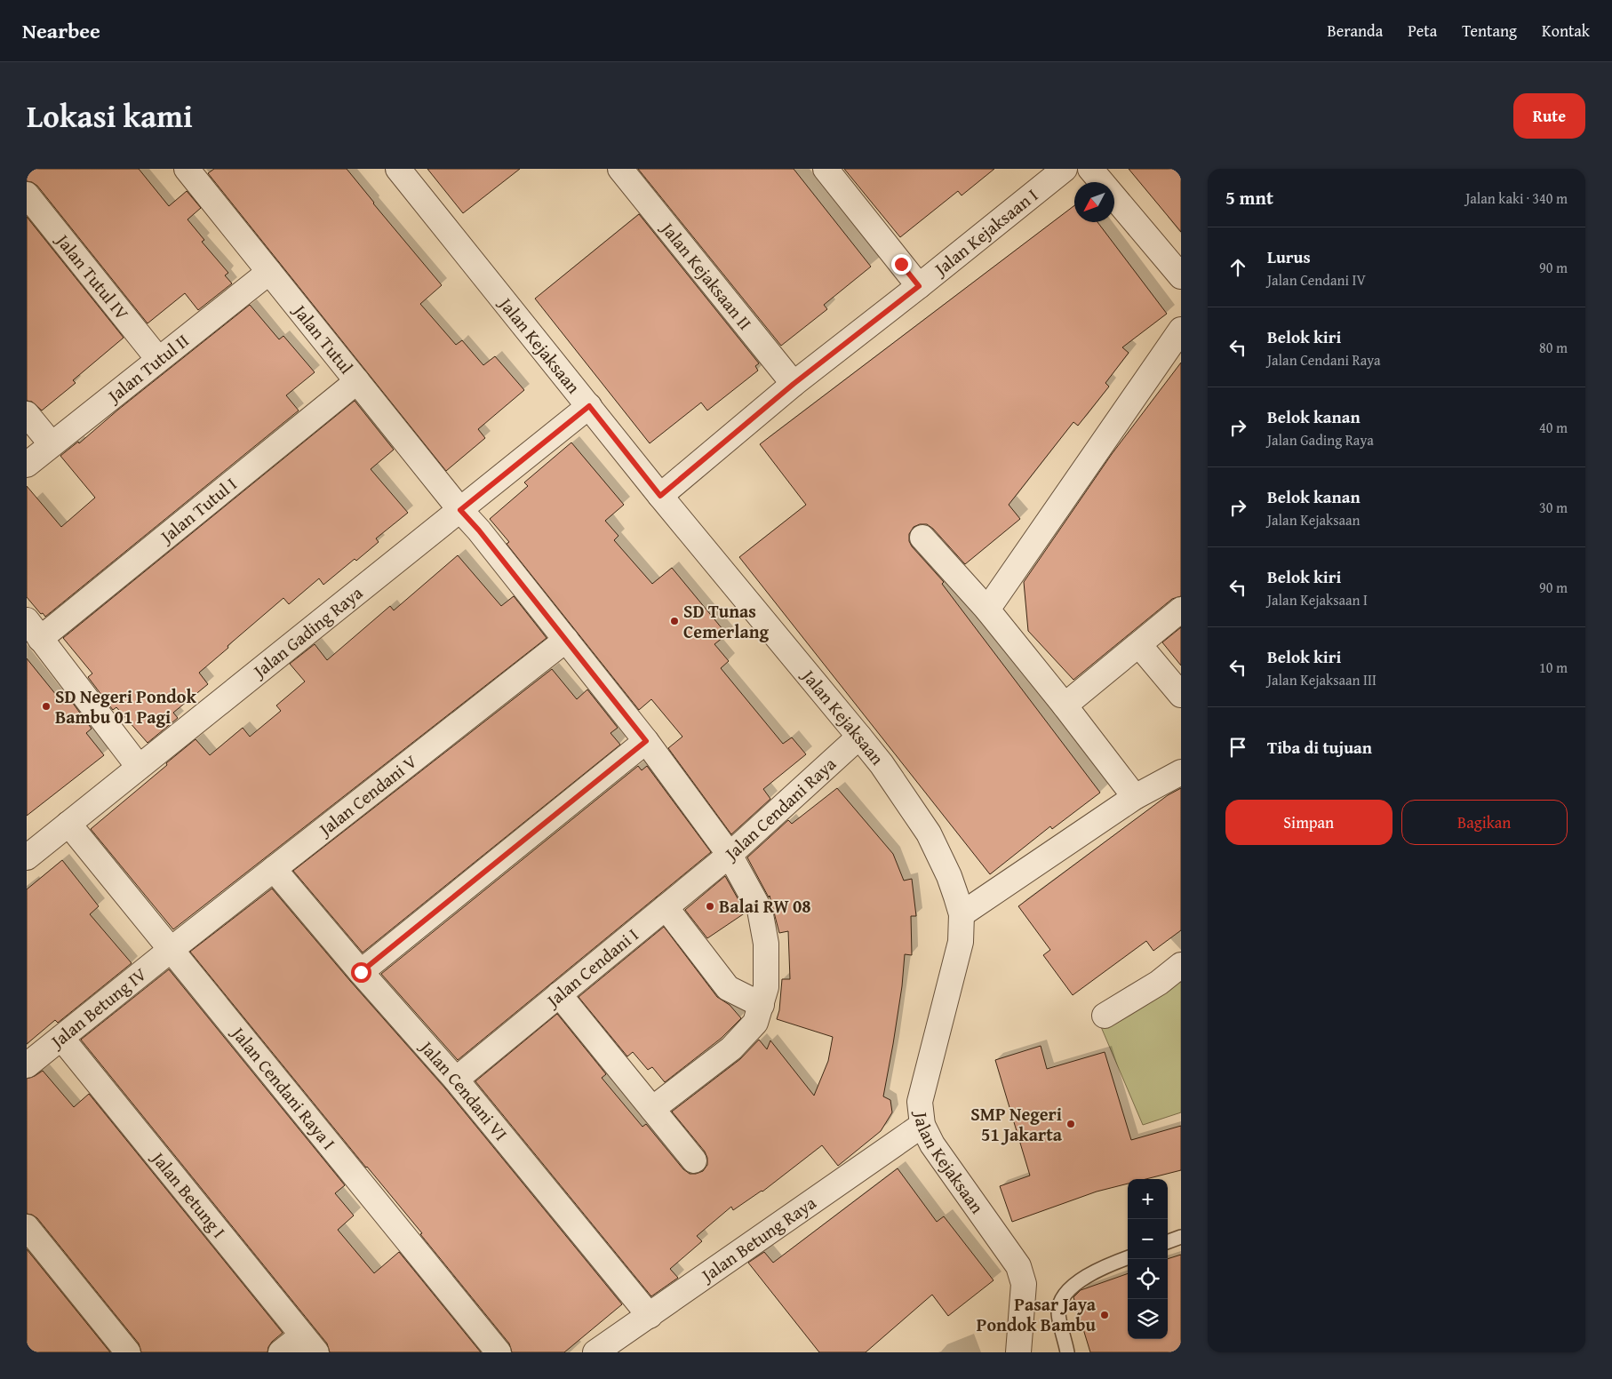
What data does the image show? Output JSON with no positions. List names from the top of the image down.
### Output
{
  "streets": {
    "street": [
      "Jalan Kejaksaan I",
      "Jalan Kejaksaan II",
      "Jalan Tutul IV",
      "Jalan Tutul",
      "Jalan Kejaksaan",
      "Jalan Tutul II",
      "Jalan Tutul I",
      "Jalan Gading Raya",
      "Jalan Cendani V",
      "Jalan Cendani Raya",
      "Jalan Cendani I",
      "Jalan Betung IV",
      "Jalan Cendani Raya I",
      "Jalan Cendani VI",
      "Jalan Betung I",
      "Jalan Betung Raya"
    ]
  },
  "crossings": [
    ["Jalan Kejaksaan I", "Jalan Kejaksaan II"],
    ["Jalan Kejaksaan I", "Jalan Kejaksaan"],
    ["Jalan Tutul IV", "Jalan Tutul II"],
    ["Jalan Tutul", "Jalan Tutul II"],
    ["Jalan Tutul", "Jalan Tutul I"],
    ["Jalan Tutul", "Jalan Gading Raya"],
    ["Jalan Tutul", "Jalan Cendani Raya"],
    ["Jalan Kejaksaan", "Jalan Gading Raya"],
    ["Jalan Kejaksaan", "Jalan Cendani Raya"],
    ["Jalan Kejaksaan", "Jalan Betung Raya"],
    ["Jalan Gading Raya", "Jalan Cendani Raya"],
    ["Jalan Gading Raya", "Jalan Cendani Raya I"],
    ["Jalan Cendani V", "Jalan Cendani Raya"],
    ["Jalan Cendani V", "Jalan Betung IV"],
    ["Jalan Cendani V", "Jalan Cendani Raya I"],
    ["Jalan Cendani V", "Jalan Cendani VI"],
    ["Jalan Cendani Raya", "Jalan Cendani I"],
    ["Jalan Cendani I", "Jalan Cendani VI"],
    ["Jalan Betung IV", "Jalan Cendani Raya I"],
    ["Jalan Betung IV", "Jalan Betung I"],
    ["Jalan Cendani VI", "Jalan Betung Raya"]
  ],
  "places": [
    "SD Tunas Cemerlang",
    "SD Negeri Pondok Bambu 01 Pagi",
    "Balai RW 08",
    "SMP Negeri 51 Jakarta",
    "Pasar Jaya Pondok Bambu"
  ],
  "north": "bottom left",
  "page": {
    "header": "Nearbee",
    "nav": [
      "Beranda",
      "Peta",
      "Tentang",
      "Kontak"
    ],
    "title": "Lokasi kami",
    "buttons": [
      "Rute",
      ["Simpan", "Bagikan"]
    ],
    "heading": ["5 mnt", "Jalan kaki · 340 m"],
    "list": [
      ["Lurus", "Jalan Cendani IV", "90 m"],
      ["Belok kiri", "Jalan Cendani Raya", "80 m"],
      ["Belok kanan", "Jalan Gading Raya", "40 m"],
      ["Belok kanan", "Jalan Kejaksaan", "30 m"],
      ["Belok kiri", "Jalan Kejaksaan I", "90 m"],
      ["Belok kiri", "Jalan Kejaksaan III", "10 m"],
      "Tiba di tujuan"
    ],
    "map_buttons": ["+", "−"]
  }
}
